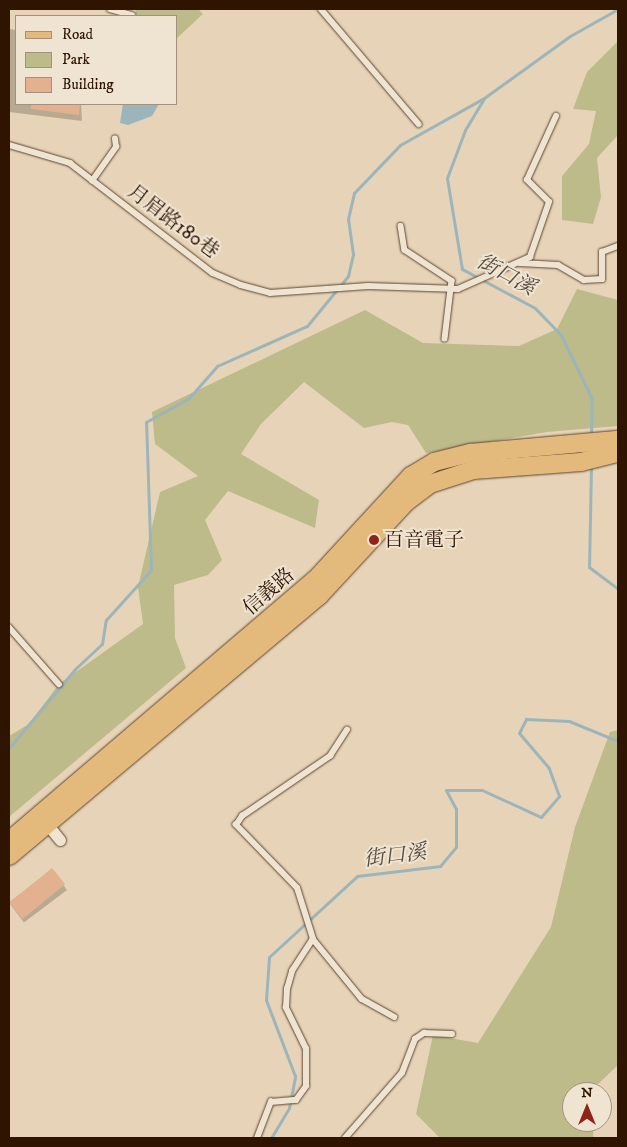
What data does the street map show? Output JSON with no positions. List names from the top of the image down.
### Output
{
  "streets": {
    "main road": ["信義路"],
    "lane": ["月眉路180巷"]
  },
  "water": ["街口溪"],
  "places": ["百音電子"],
  "legend": ["Road", "Park", "Building"],
  "north": "top"
}
